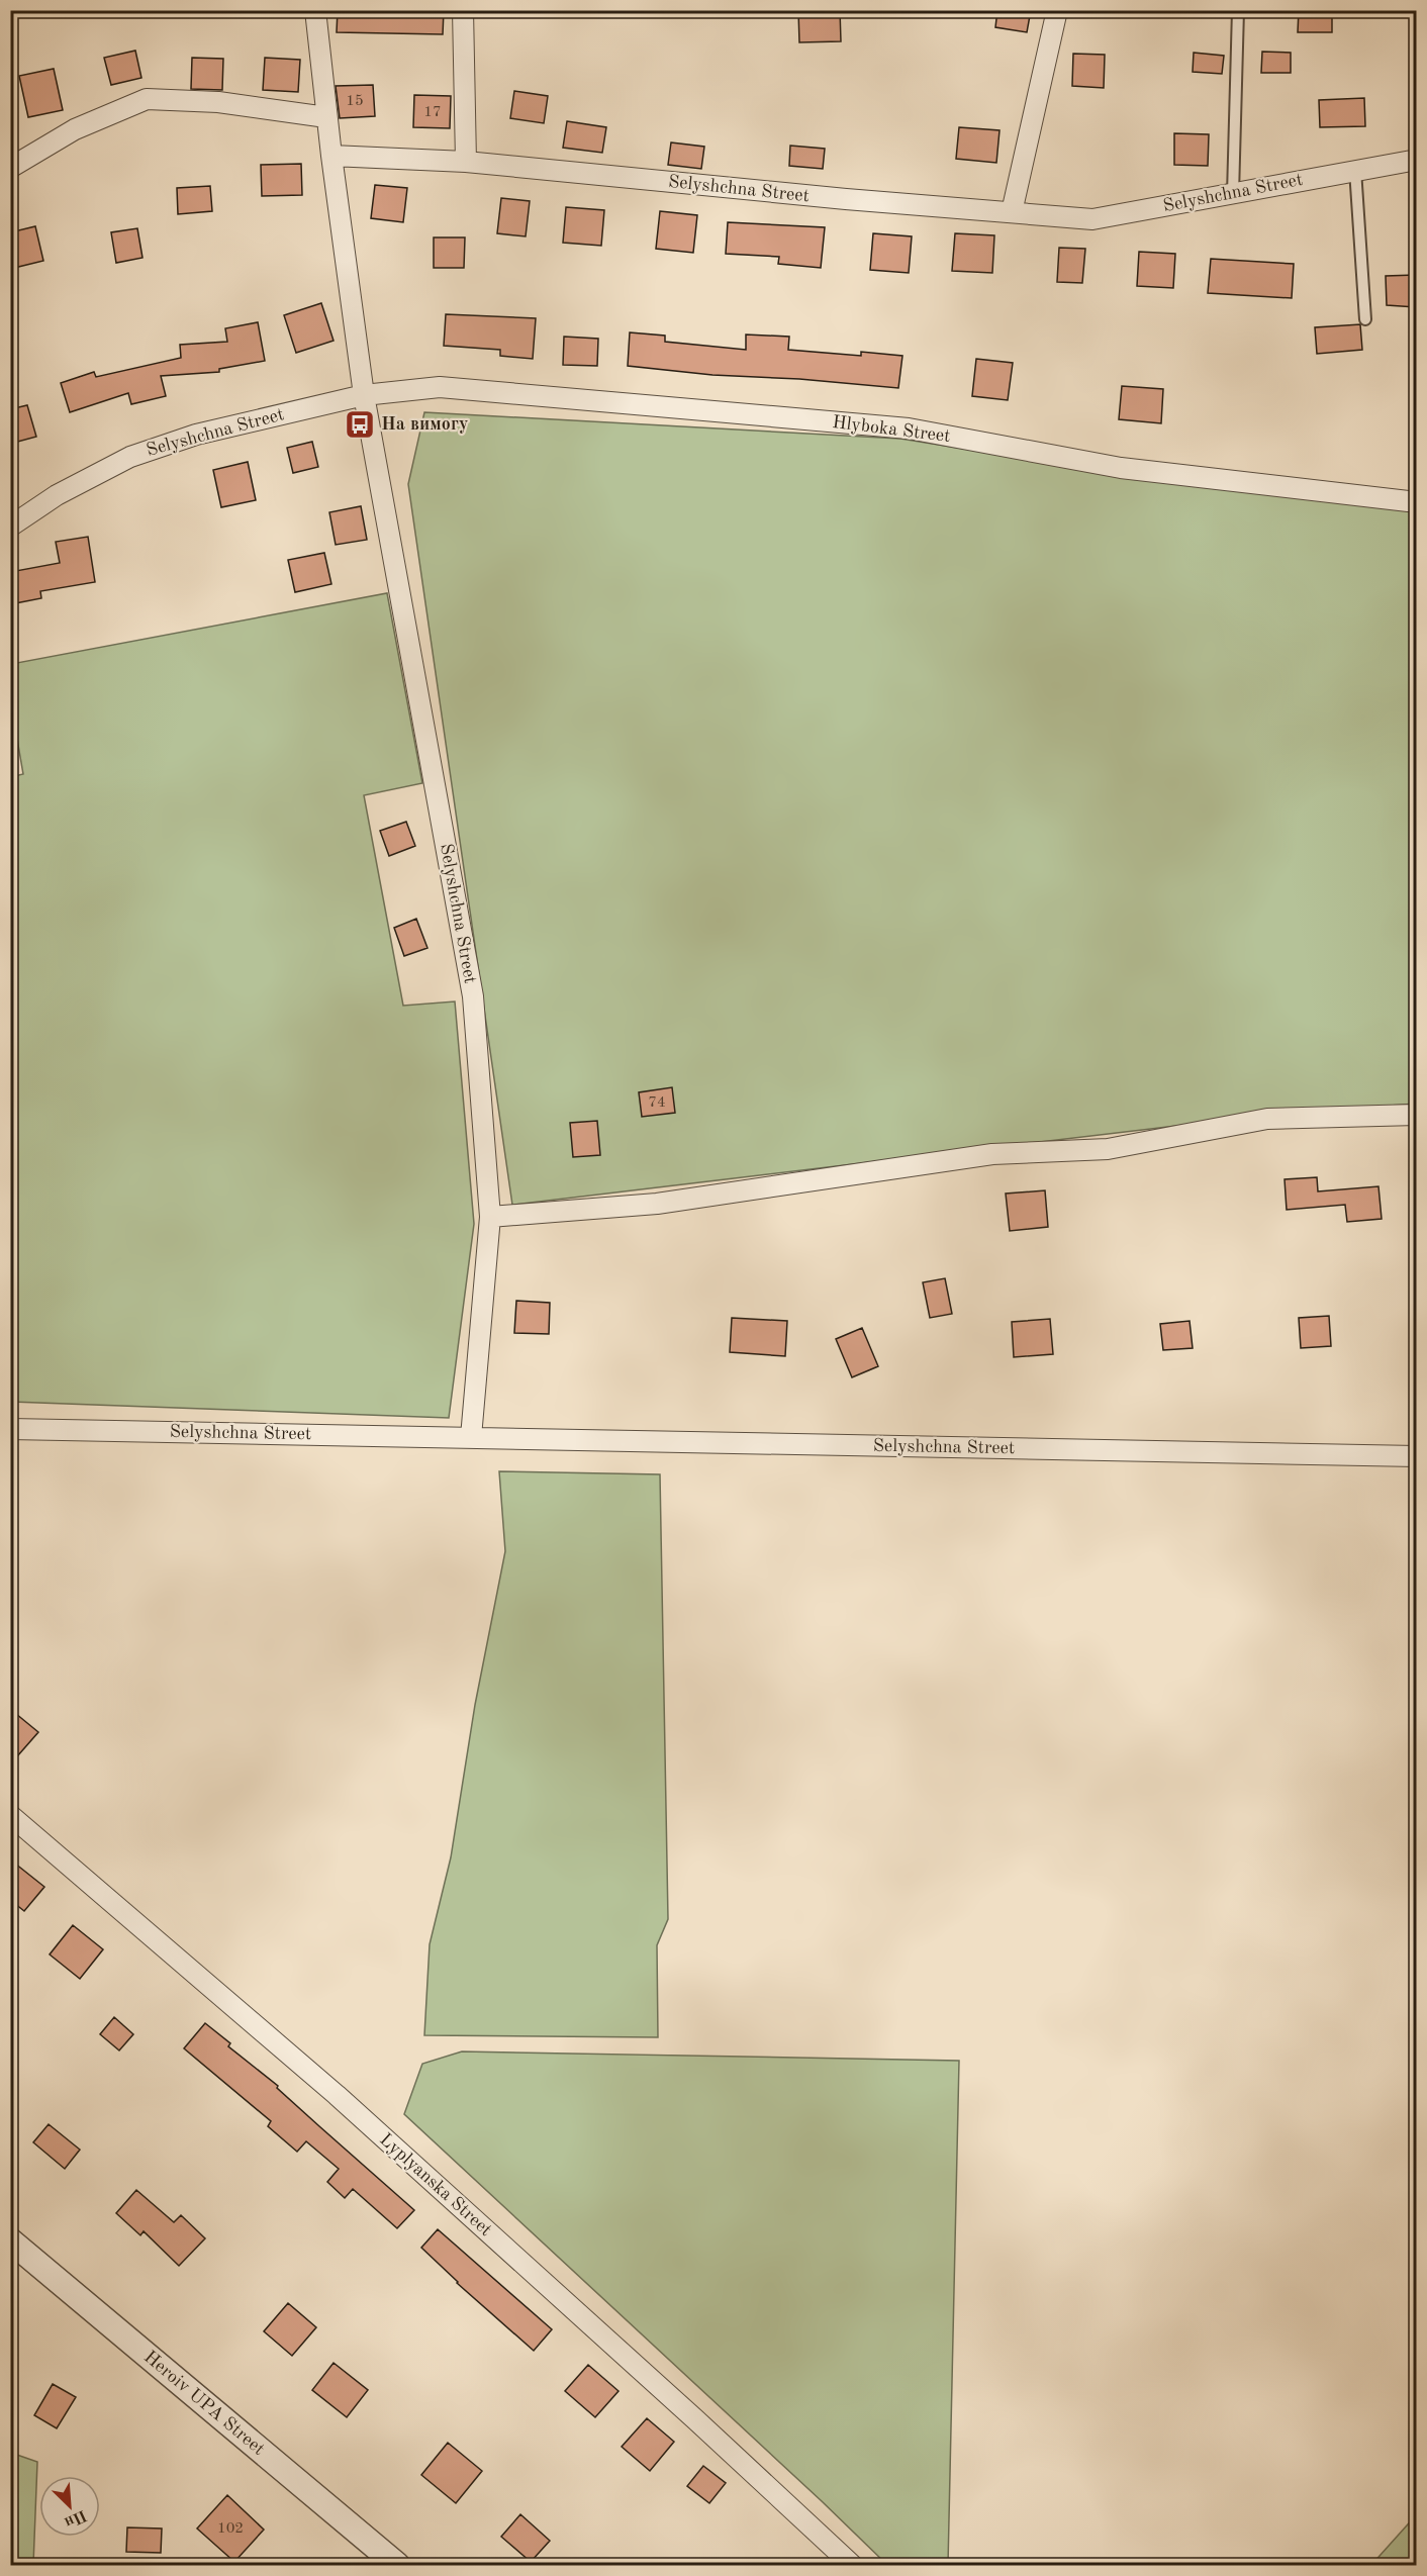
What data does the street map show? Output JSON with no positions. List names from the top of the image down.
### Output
{
  "streets": {
    "street": [
      "Selyshchna Street",
      "Hlyboka Street",
      "Lyplyanska Street",
      "Heroiv UPA Street"
    ]
  },
  "crossings": [
    ["Selyshchna Street", "Hlyboka Street"]
  ],
  "places": {
    "bus stop": ["На вимогу"]
  },
  "house_numbers": [
    "15",
    "17",
    "74",
    "102"
  ],
  "north": "bottom right"
}
